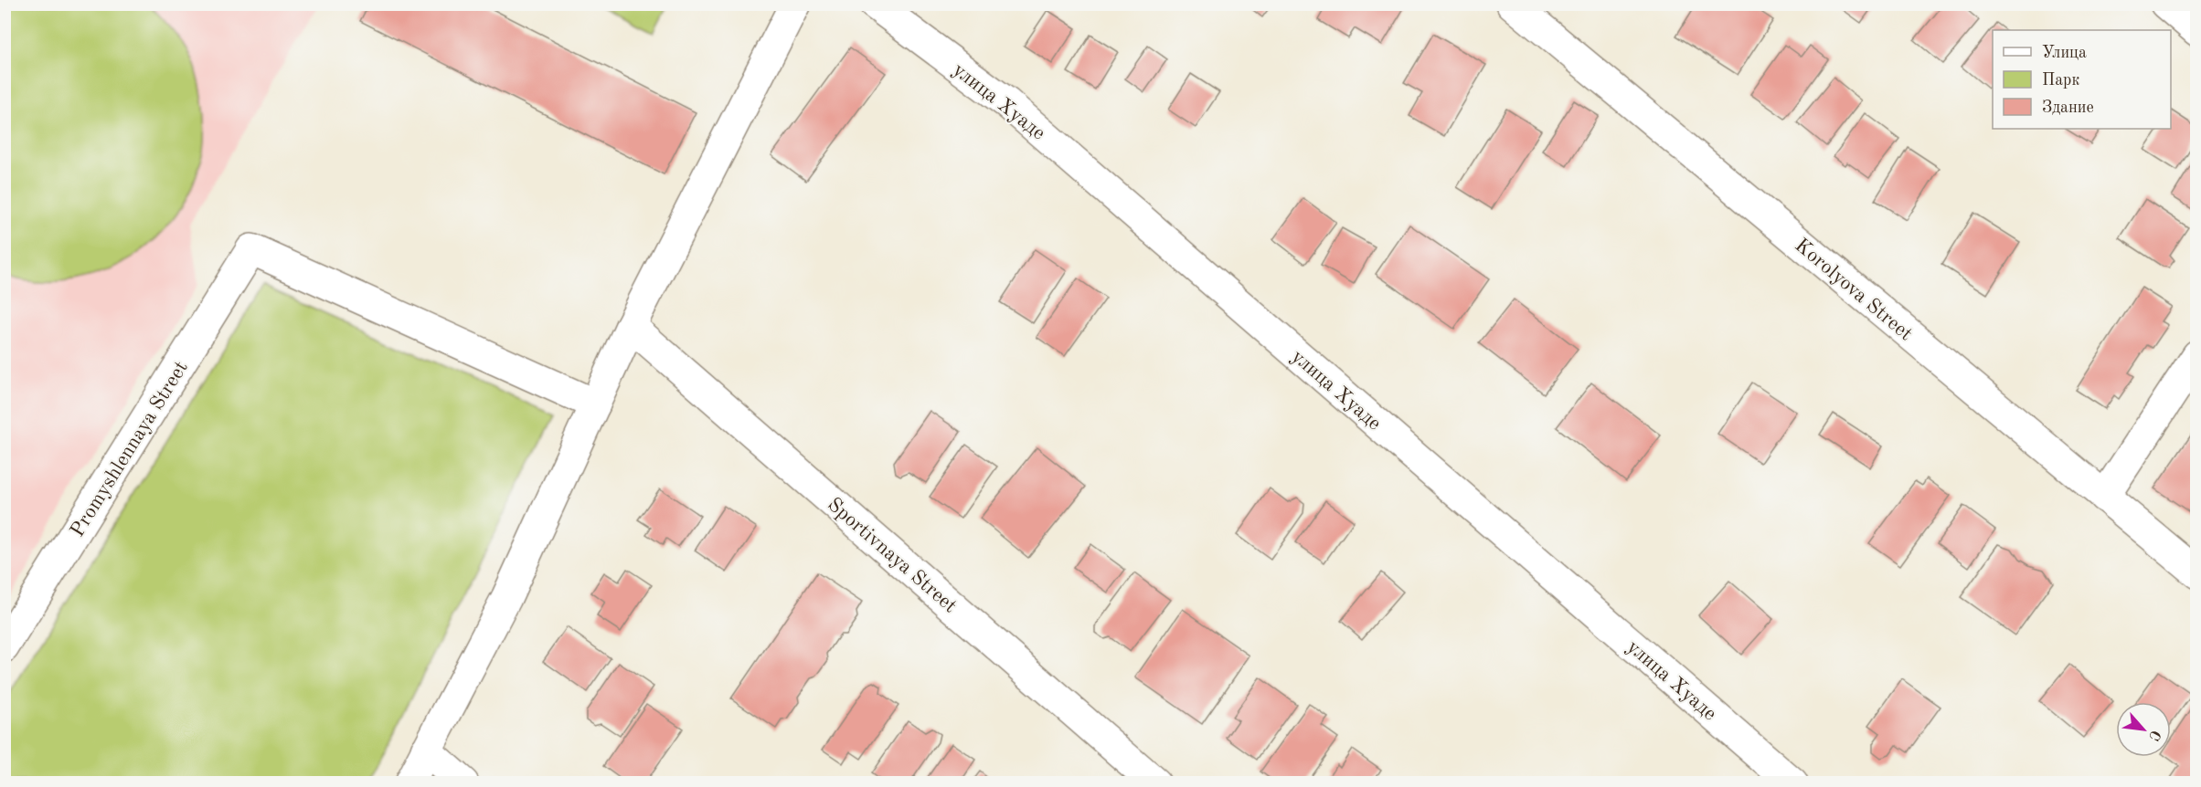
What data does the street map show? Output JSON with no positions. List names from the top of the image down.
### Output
{
  "streets": {
    "street": [
      "улица Хуаде",
      "Korolyova Street",
      "Promyshlennaya Street",
      "Sportivnaya Street"
    ]
  },
  "legend": ["Улица", "Парк", "Здание"],
  "north": "bottom right"
}
